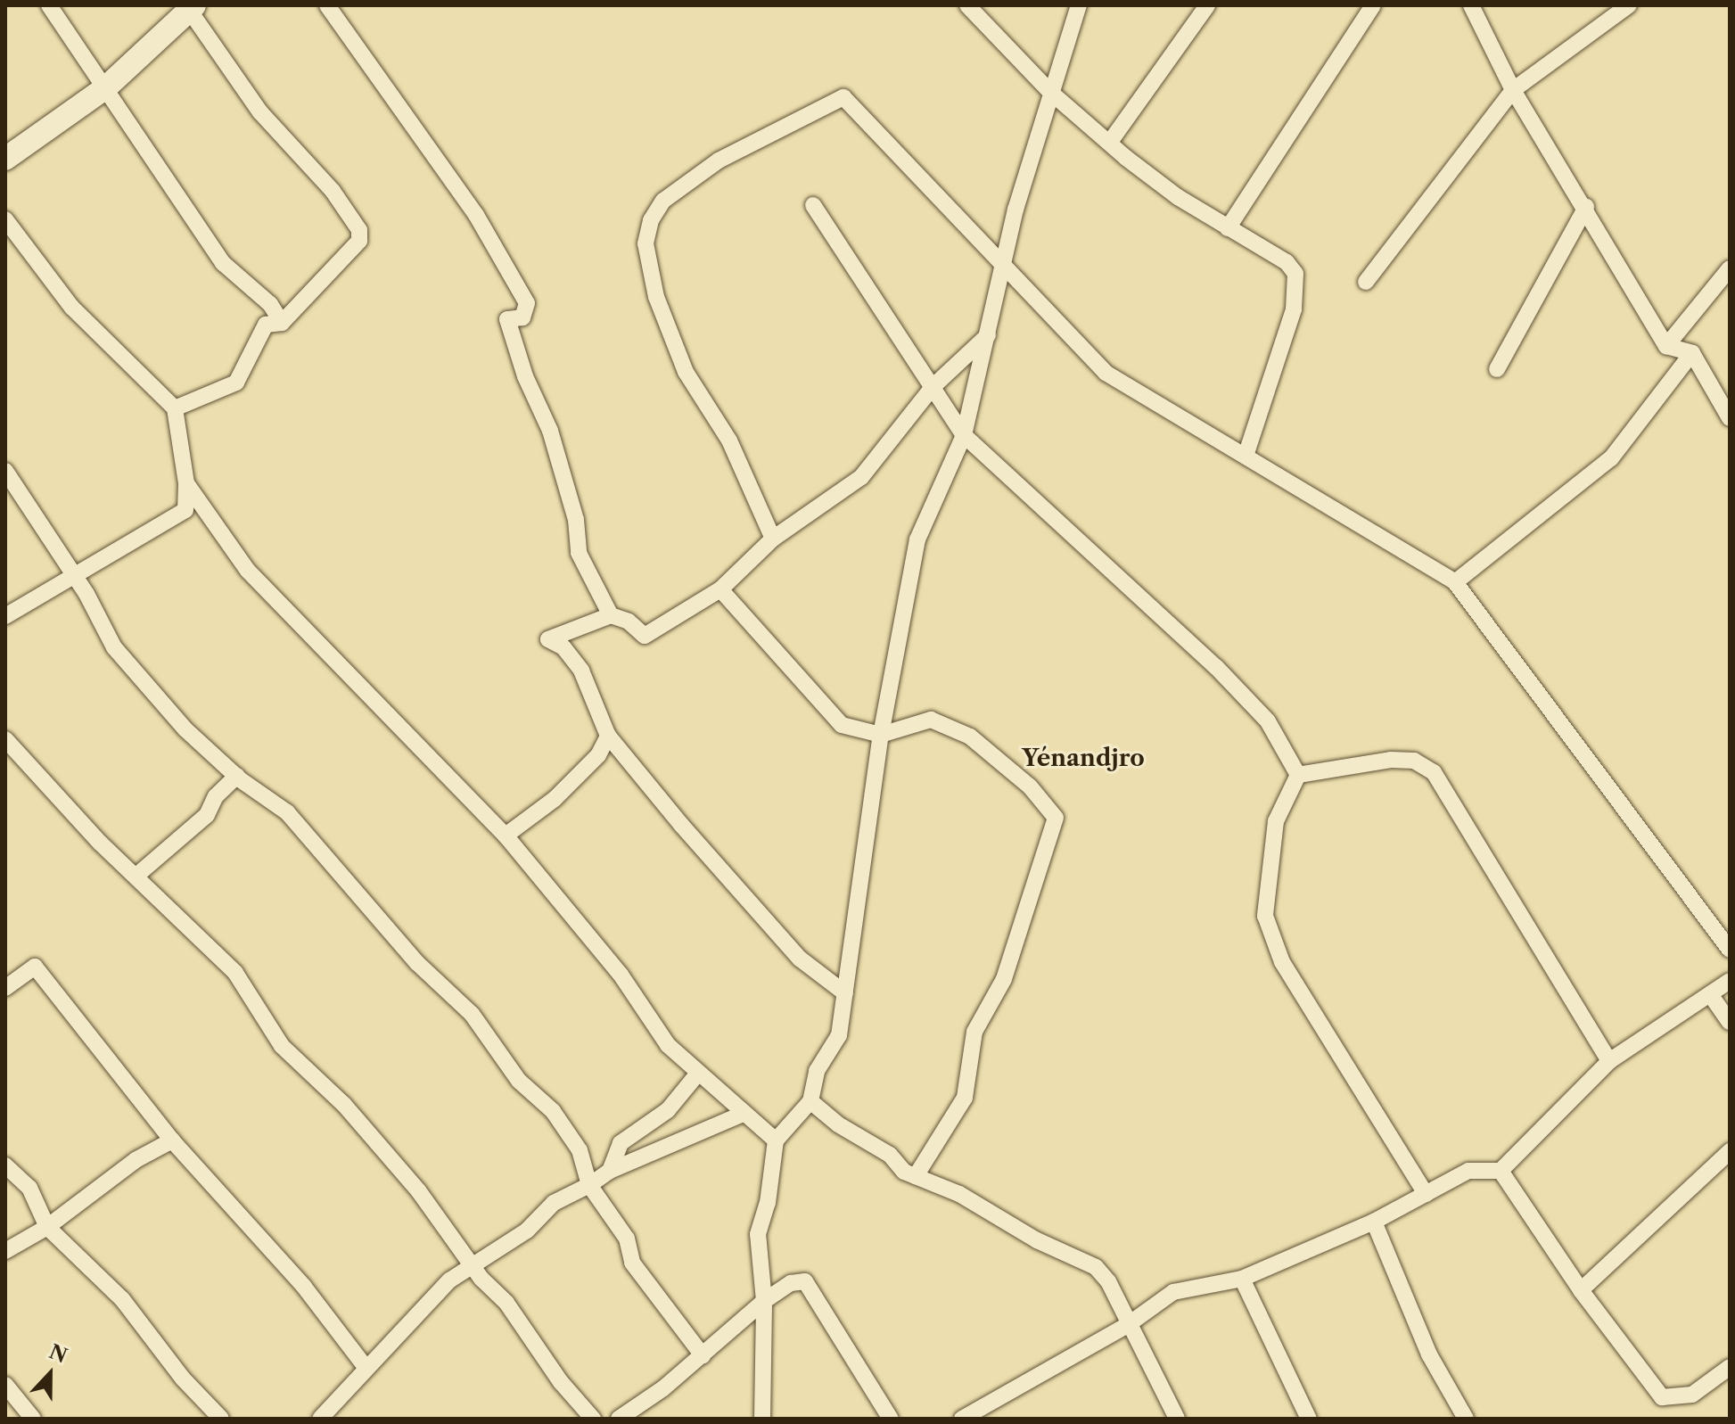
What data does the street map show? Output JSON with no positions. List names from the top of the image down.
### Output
{
  "districts": ["Yénandjro"],
  "north": "top"
}
